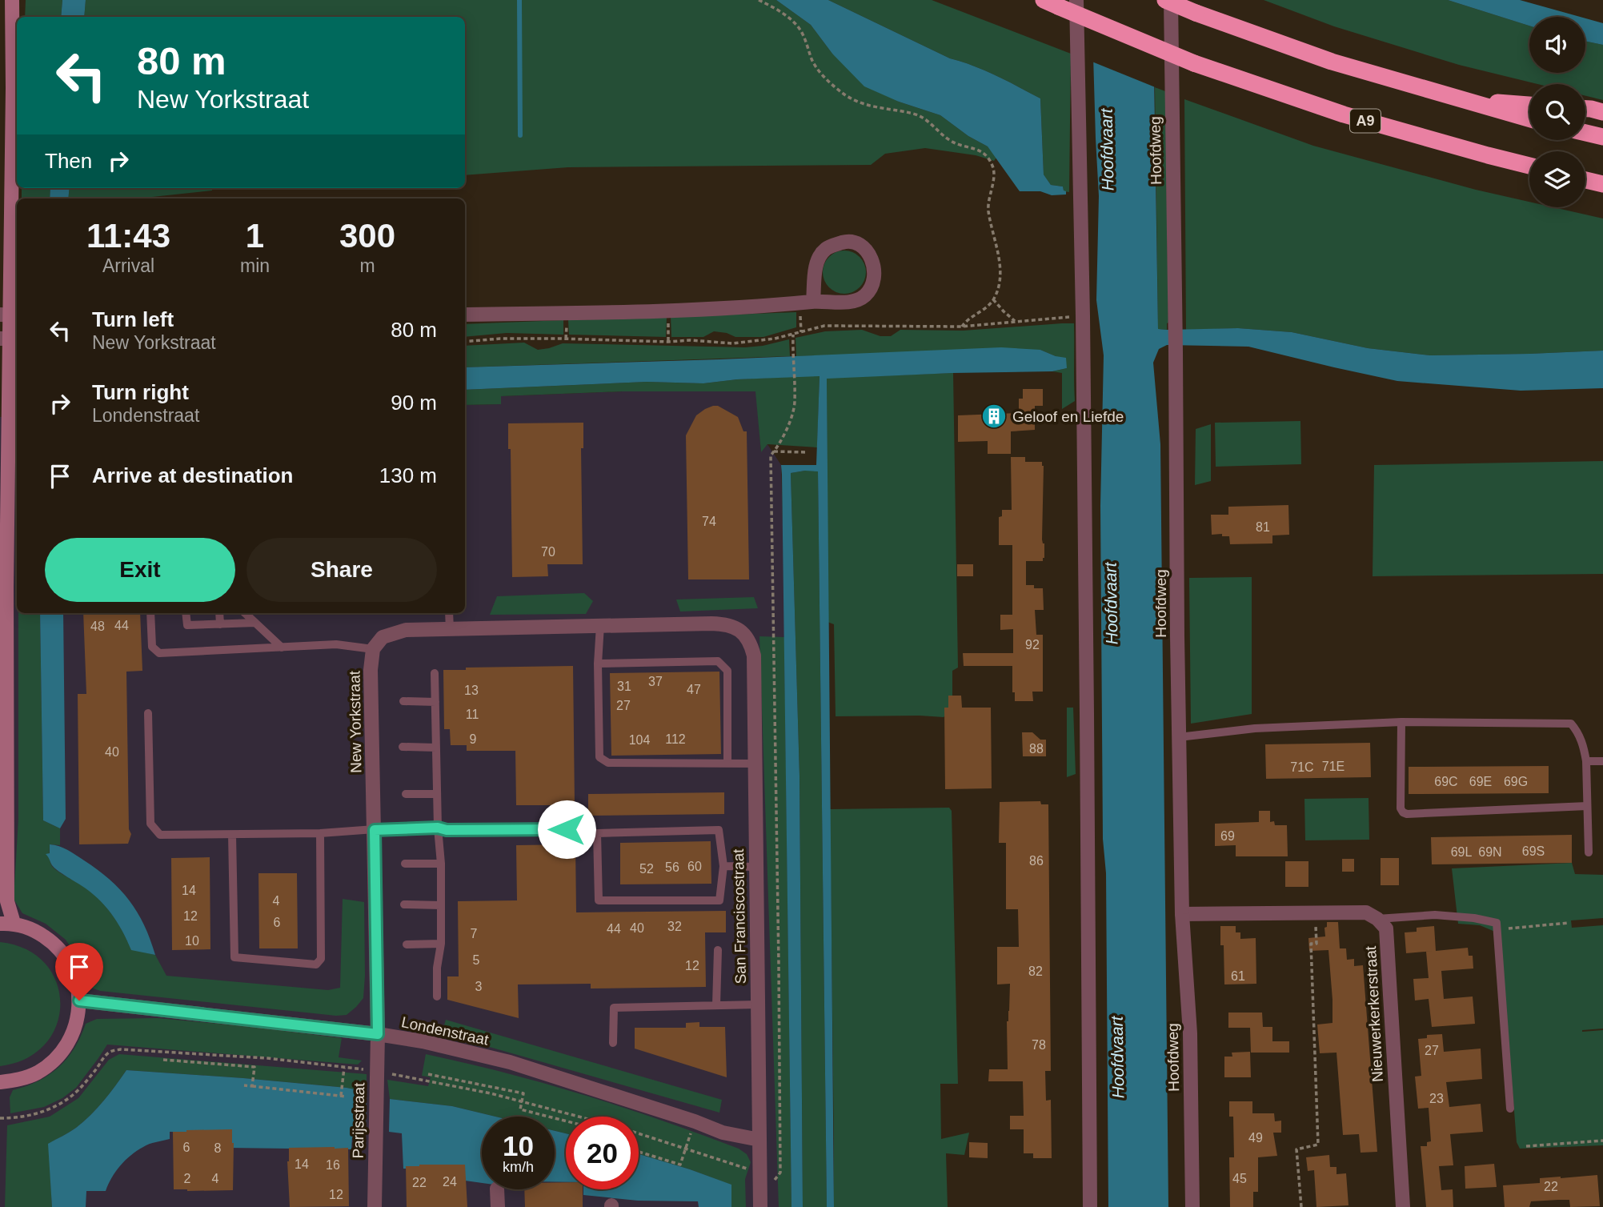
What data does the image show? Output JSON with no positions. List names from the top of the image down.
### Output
{
  "streets": {
    "highway": ["A9"],
    "street": [
      "Hoofdweg",
      "New Yorkstraat",
      "San Franciscostraat",
      "Nieuwerkerkerstraat",
      "Londenstraat",
      "Parijsstraat"
    ]
  },
  "crossings": [
    ["New Yorkstraat", "San Franciscostraat"],
    ["New Yorkstraat", "Londenstraat"],
    ["New Yorkstraat", "Parijsstraat"],
    ["San Franciscostraat", "Londenstraat"],
    ["Londenstraat", "Parijsstraat"]
  ],
  "water": ["Hoofdvaart"],
  "places": {
    "building": ["Geloof en Liefde"]
  },
  "house_numbers": [
    "74",
    "81",
    "70",
    "44",
    "48",
    "92",
    "37",
    "31",
    "47",
    "13",
    "27",
    "11",
    "9",
    "112",
    "104",
    "88",
    "40",
    "71E",
    "71C",
    "69C",
    "69E",
    "69G",
    "69",
    "69S",
    "69L",
    "69N",
    "86",
    "60",
    "56",
    "52",
    "14",
    "4",
    "12",
    "6",
    "32",
    "40",
    "44",
    "7",
    "10",
    "5",
    "12",
    "82",
    "61",
    "3",
    "78",
    "27",
    "23",
    "49",
    "6",
    "8",
    "14",
    "16",
    "2",
    "4",
    "45",
    "24",
    "22",
    "22",
    "12"
  ],
  "page": {
    "turn": ["80 m", "New Yorkstraat"],
    "then": "Then",
    "eta": [
      "11:43",
      "Arrival",
      "1",
      "min",
      "300",
      "m"
    ],
    "list": [
      {
        "name": "Turn left",
        "note": "New Yorkstraat",
        "value": "80 m"
      },
      {
        "name": "Turn right",
        "note": "Londenstraat",
        "value": "90 m"
      },
      {
        "name": "Arrive at destination",
        "value": "130 m"
      }
    ],
    "buttons": ["Exit", "Share"],
    "speed": "10 km/h",
    "limit": "20"
  }
}
